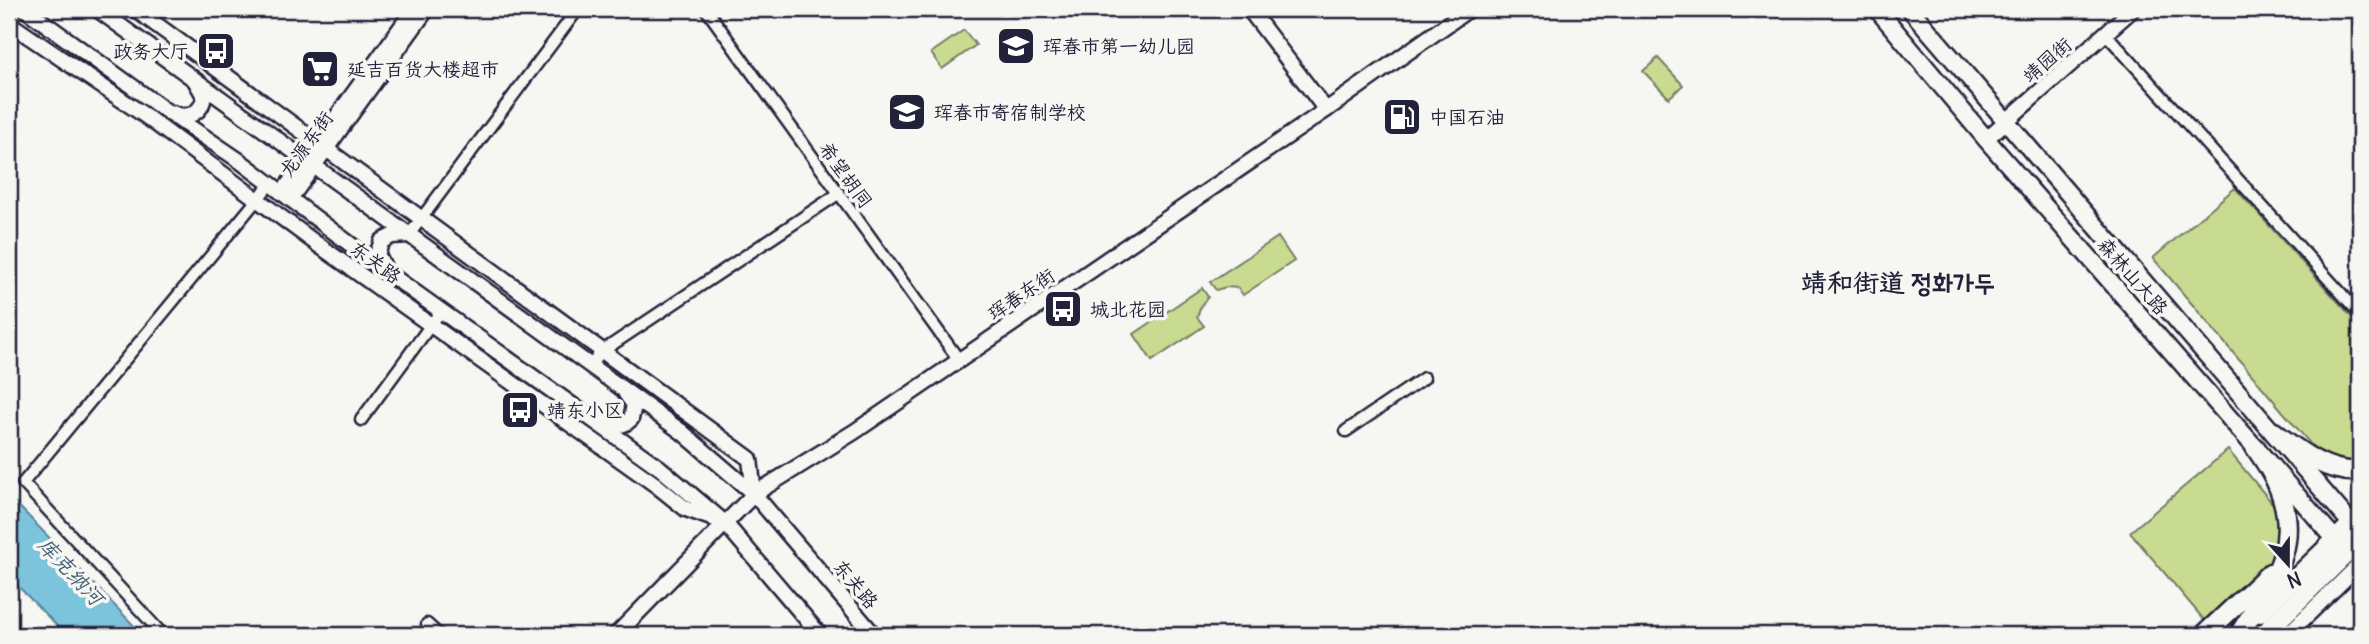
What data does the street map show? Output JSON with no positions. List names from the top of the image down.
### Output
{
  "streets": {
    "main road": [
      "靖园街",
      "龙源东街",
      "东关路",
      "森林山大路",
      "珲春东街"
    ],
    "street": ["希望胡同"]
  },
  "crossings": [
    ["靖园街", "森林山大路"],
    ["龙源东街", "东关路"],
    ["希望胡同", "珲春东街"],
    ["东关路", "珲春东街"]
  ],
  "districts": ["靖和街道 정화가두"],
  "water": ["库克纳河"],
  "places": {
    "school or university": ["珲春市第一幼儿园", "珲春市寄宿制学校"],
    "bus stop": ["政务大厅", "城北花园", "靖东小区"],
    "supermarket": ["延吉百货大楼超市"],
    "fuel station": ["中国石油"]
  },
  "north": "bottom"
}
